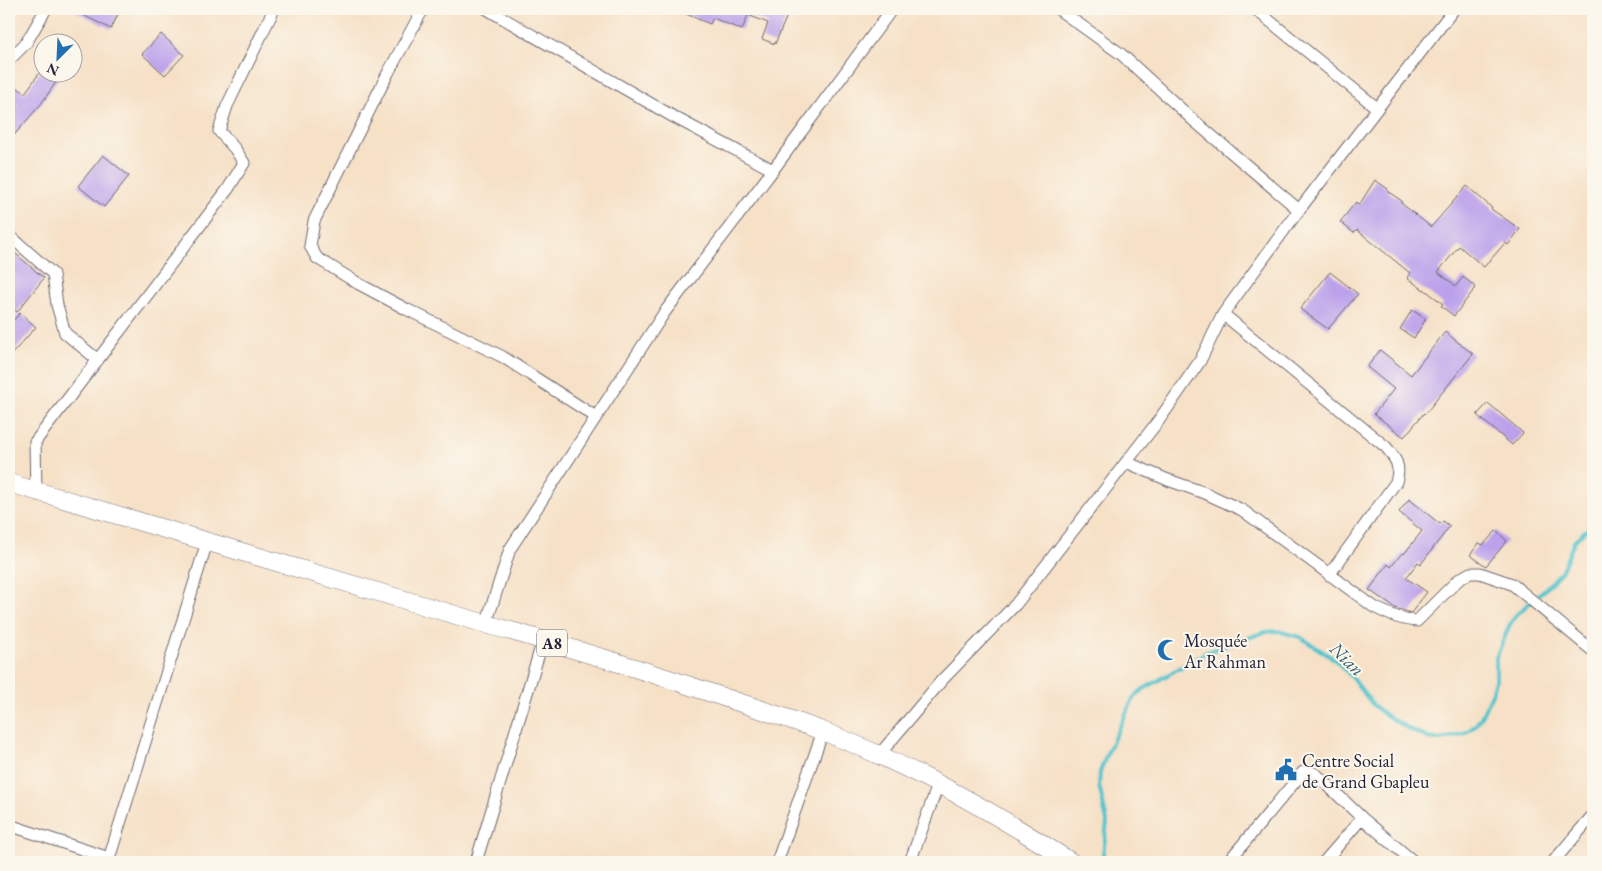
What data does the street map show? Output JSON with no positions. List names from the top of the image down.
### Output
{
  "streets": {
    "main road": ["A8"]
  },
  "water": ["Nian"],
  "places": {
    "mosque": ["Mosquée Ar Rahman"],
    "public building": ["Centre Social de Grand Gbapleu"]
  },
  "north": "bottom left"
}
